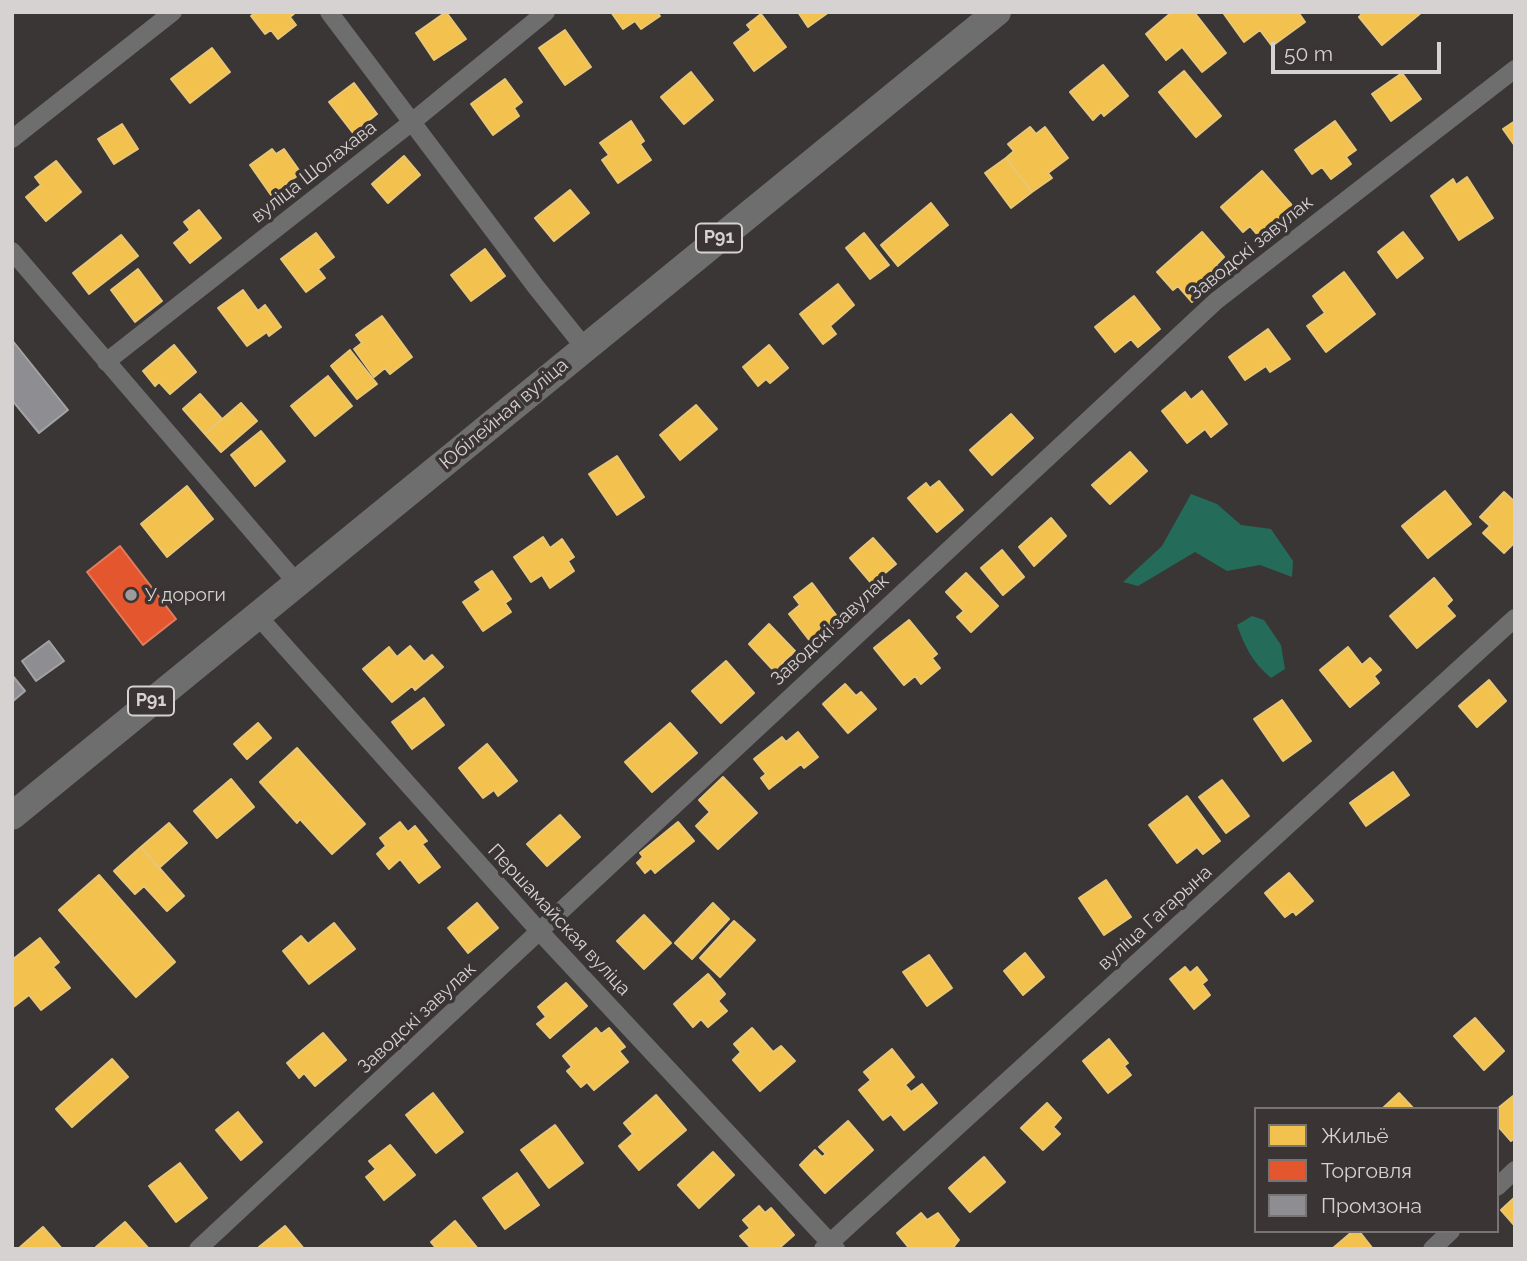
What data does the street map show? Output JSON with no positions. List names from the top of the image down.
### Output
{
  "streets": {
    "main road": ["Р91", "Юбілейная вуліца"],
    "street": [
      "вуліца Шолахава",
      "Заводскі завулак",
      "вуліца Гагарына",
      "Першамайская вуліца"
    ]
  },
  "crossings": [
    ["Заводскі завулак", "Першамайская вуліца"],
    ["Юбілейная вуліца", "Першамайская вуліца"],
    ["вуліца Гагарына", "Першамайская вуліца"]
  ],
  "places": ["У дороги"],
  "legend": ["Жильё", "Торговля", "Промзона"],
  "scale_bar": "50 m"
}
